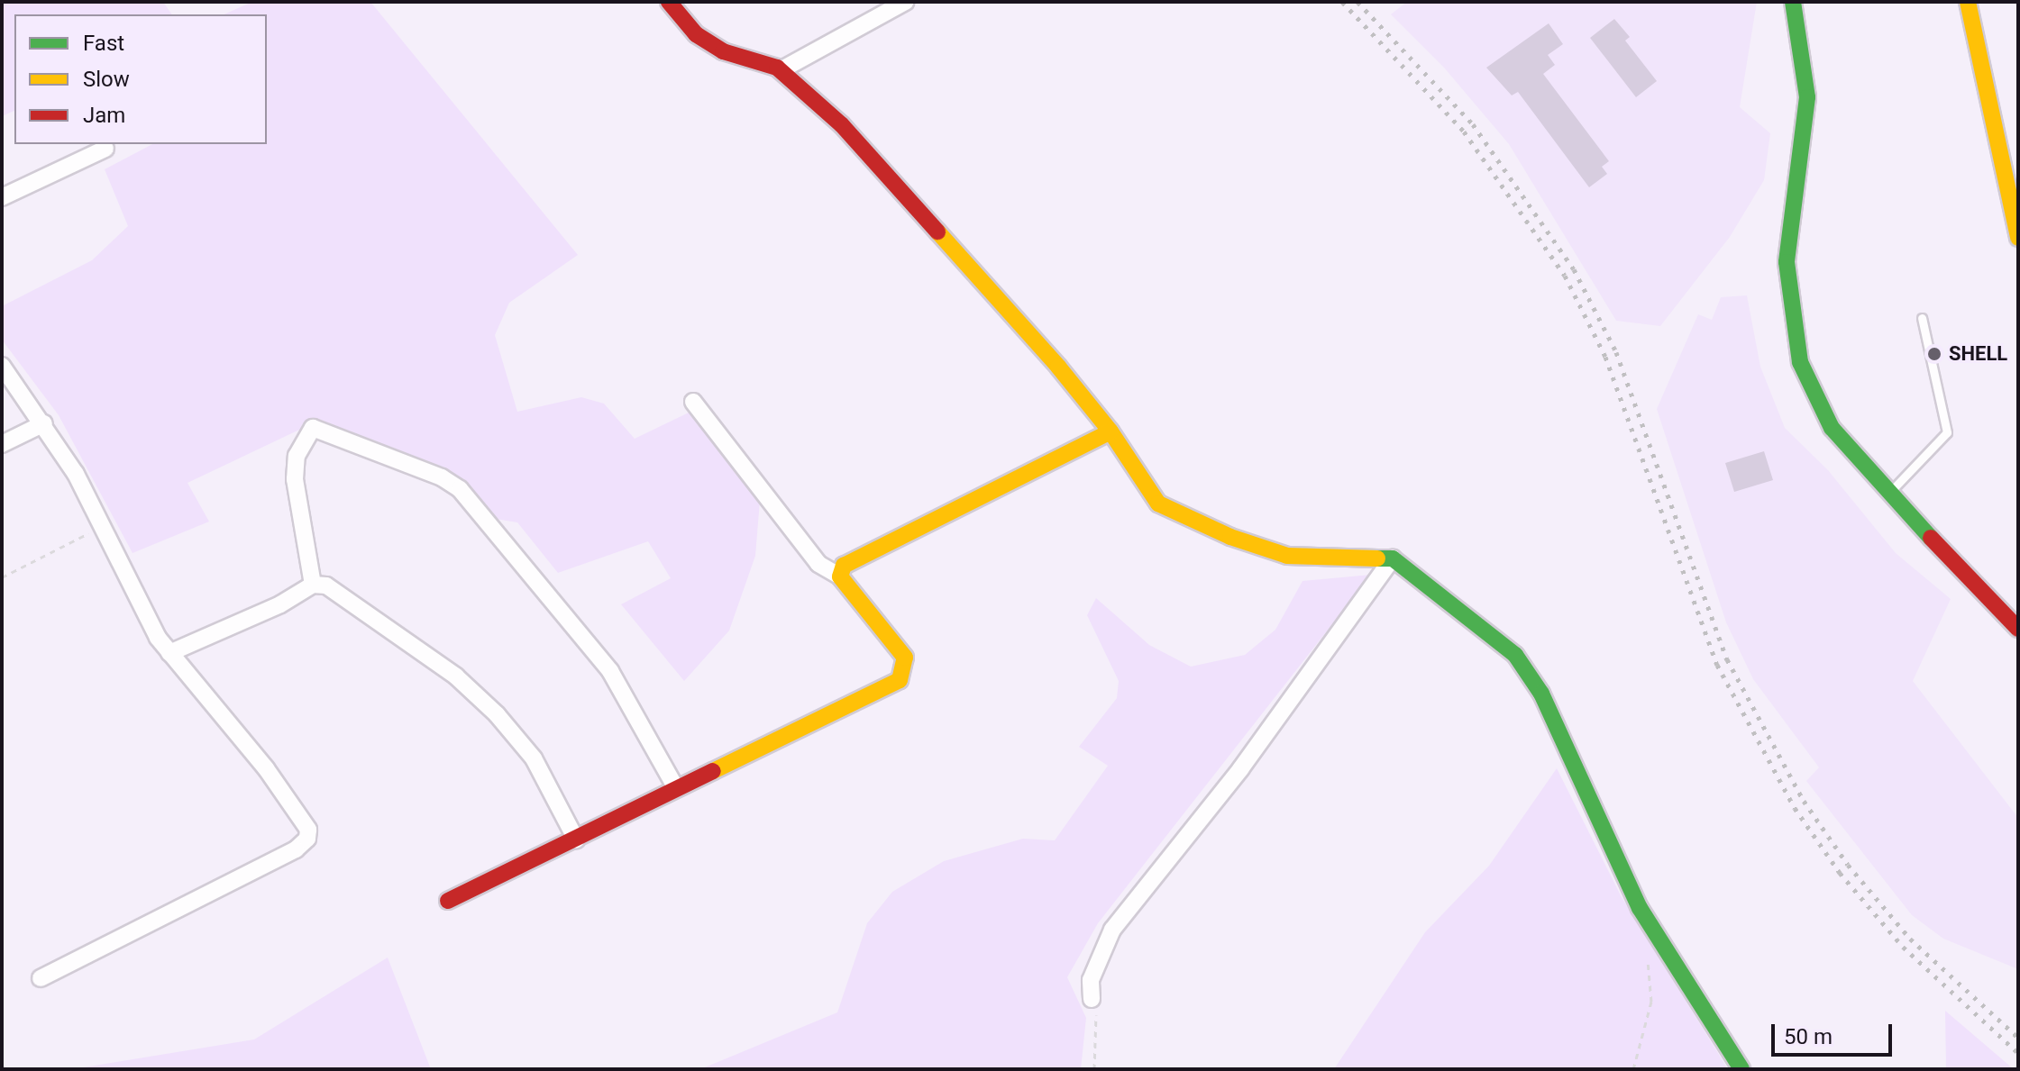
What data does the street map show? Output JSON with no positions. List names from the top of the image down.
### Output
{
  "places": ["SHELL"],
  "legend": ["Fast", "Slow", "Jam"],
  "scale_bar": "50 m"
}
